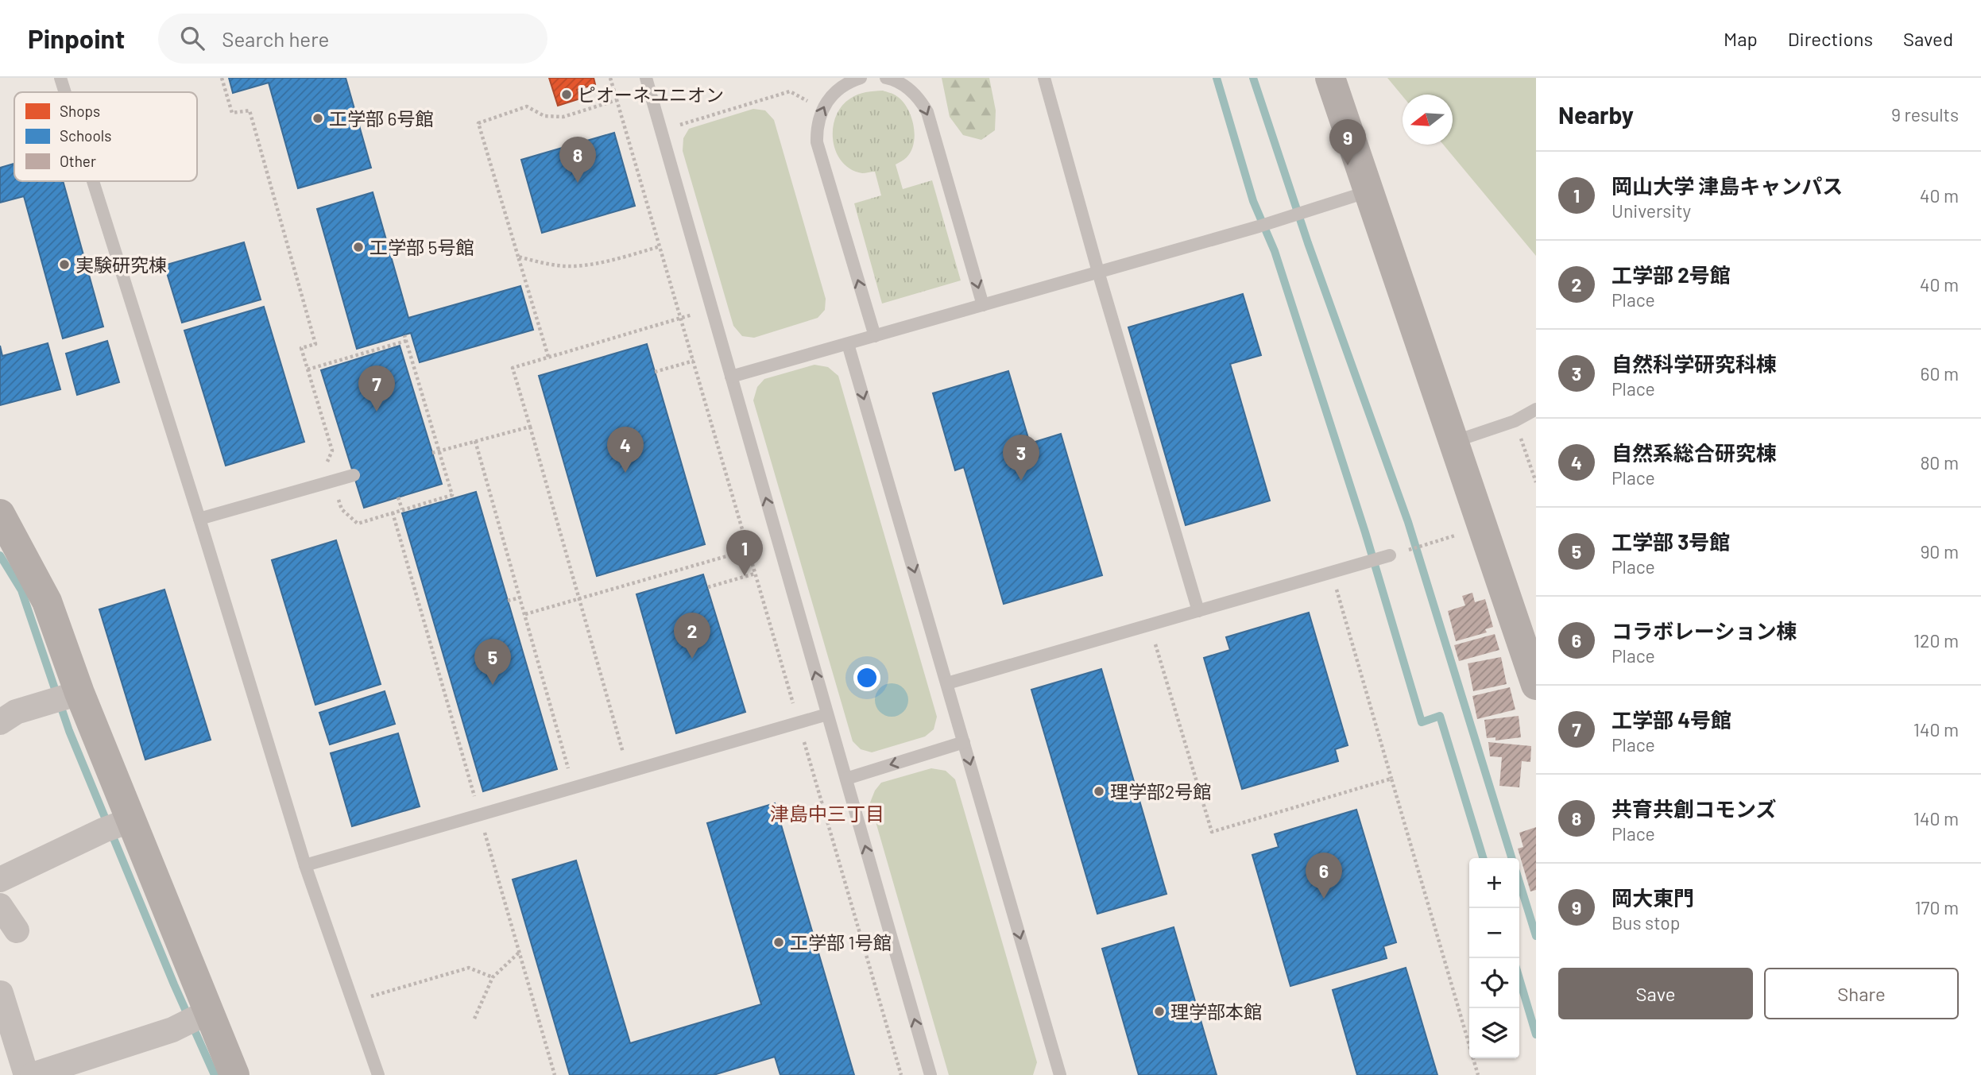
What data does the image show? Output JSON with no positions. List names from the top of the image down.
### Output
{
  "districts": ["津島中三丁目"],
  "places": [
    "ピオーネユニオン",
    "工学部 6号館",
    "工学部 5号館",
    "実験研究棟",
    "理学部2号館",
    "工学部 1号館",
    "理学部本館"
  ],
  "legend": ["Shops", "Schools", "Other"],
  "north": "left",
  "page": {
    "header": "Pinpoint",
    "search": "Search here",
    "nav": ["Map", "Directions", "Saved"],
    "heading": ["Nearby", "9 results"],
    "pins": [
      "9",
      "8",
      "7",
      "4",
      "3",
      "1",
      "2",
      "5",
      "6"
    ],
    "list": [
      {
        "mark": "1",
        "name": "岡山大学 津島キャンパス",
        "note": "University",
        "value": "40 m"
      },
      {
        "mark": "2",
        "name": "工学部 2号館",
        "note": "Place",
        "value": "40 m"
      },
      {
        "mark": "3",
        "name": "自然科学研究科棟",
        "note": "Place",
        "value": "60 m"
      },
      {
        "mark": "4",
        "name": "自然系総合研究棟",
        "note": "Place",
        "value": "80 m"
      },
      {
        "mark": "5",
        "name": "工学部 3号館",
        "note": "Place",
        "value": "90 m"
      },
      {
        "mark": "6",
        "name": "コラボレーション棟",
        "note": "Place",
        "value": "120 m"
      },
      {
        "mark": "7",
        "name": "工学部 4号館",
        "note": "Place",
        "value": "140 m"
      },
      {
        "mark": "8",
        "name": "共育共創コモンズ",
        "note": "Place",
        "value": "140 m"
      },
      {
        "mark": "9",
        "name": "岡大東門",
        "note": "Bus stop",
        "value": "170 m"
      }
    ],
    "map_buttons": ["+", "−"],
    "buttons": ["Save", "Share"]
  }
}
